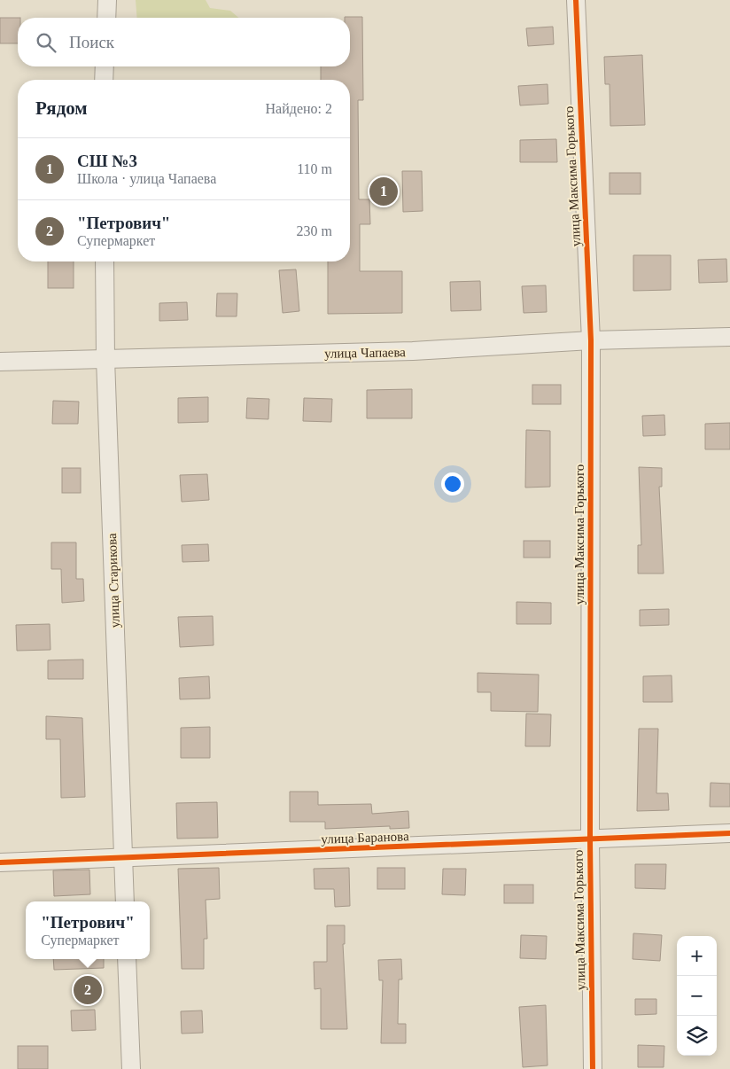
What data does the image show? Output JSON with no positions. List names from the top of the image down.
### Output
{
  "streets": {
    "street": [
      "улица Максима Горького",
      "улица Чапаева",
      "улица Старикова",
      "улица Баранова"
    ]
  },
  "crossings": [
    ["улица Максима Горького", "улица Чапаева"],
    ["улица Максима Горького", "улица Баранова"],
    ["улица Чапаева", "улица Старикова"],
    ["улица Старикова", "улица Баранова"]
  ],
  "page": {
    "search": "Поиск",
    "heading": ["Рядом", "Найдено: 2"],
    "list": [
      {
        "mark": "1",
        "name": "СШ №3",
        "note": "Школа · улица Чапаева",
        "value": "110 m"
      },
      {
        "mark": "2",
        "name": "\"Петрович\"",
        "note": "Супермаркет",
        "value": "230 m"
      }
    ],
    "pins": ["1", "2"],
    "popup": ["\"Петрович\"", "Супермаркет"],
    "map_buttons": ["+", "−"]
  }
}
